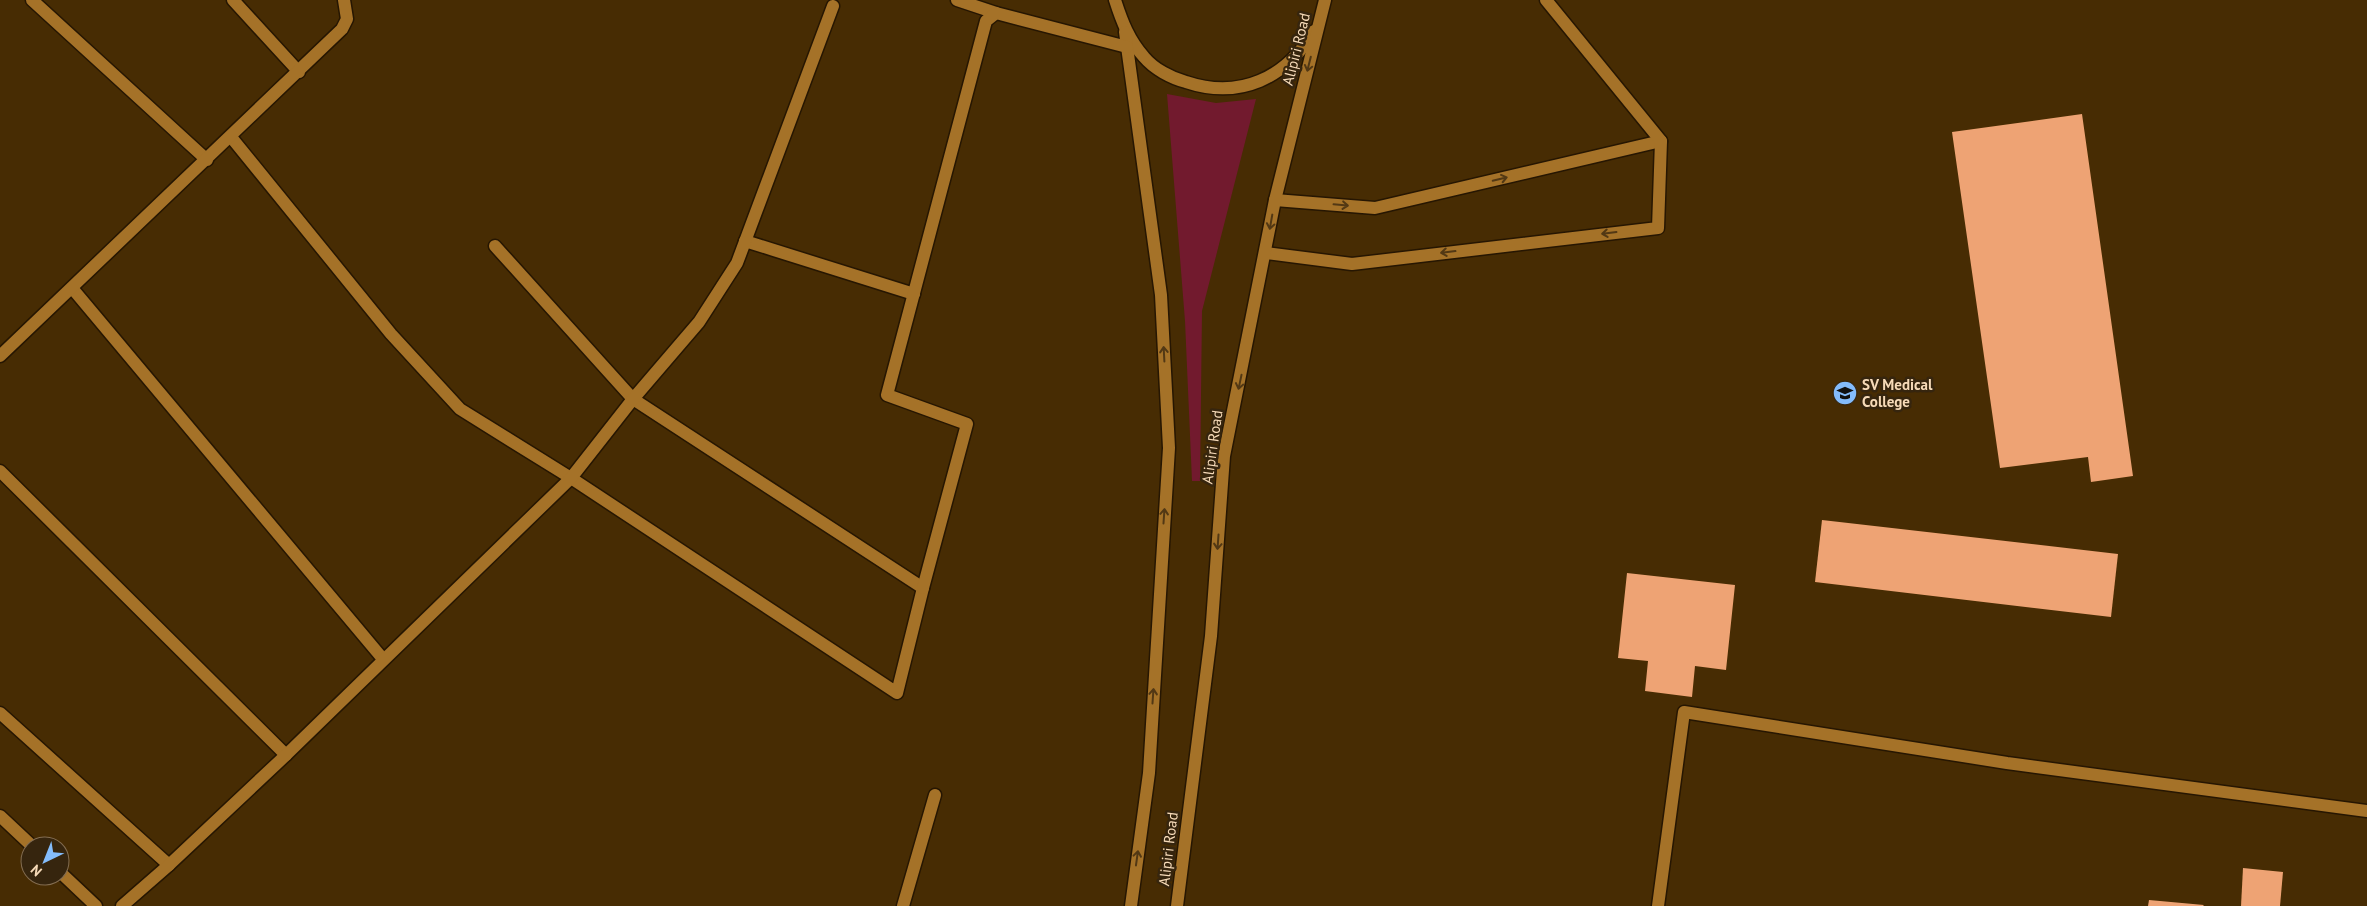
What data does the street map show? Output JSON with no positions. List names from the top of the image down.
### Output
{
  "streets": {
    "street": ["Alipiri Road"]
  },
  "places": {
    "school or university": ["SV Medical College"]
  },
  "north": "bottom left"
}
